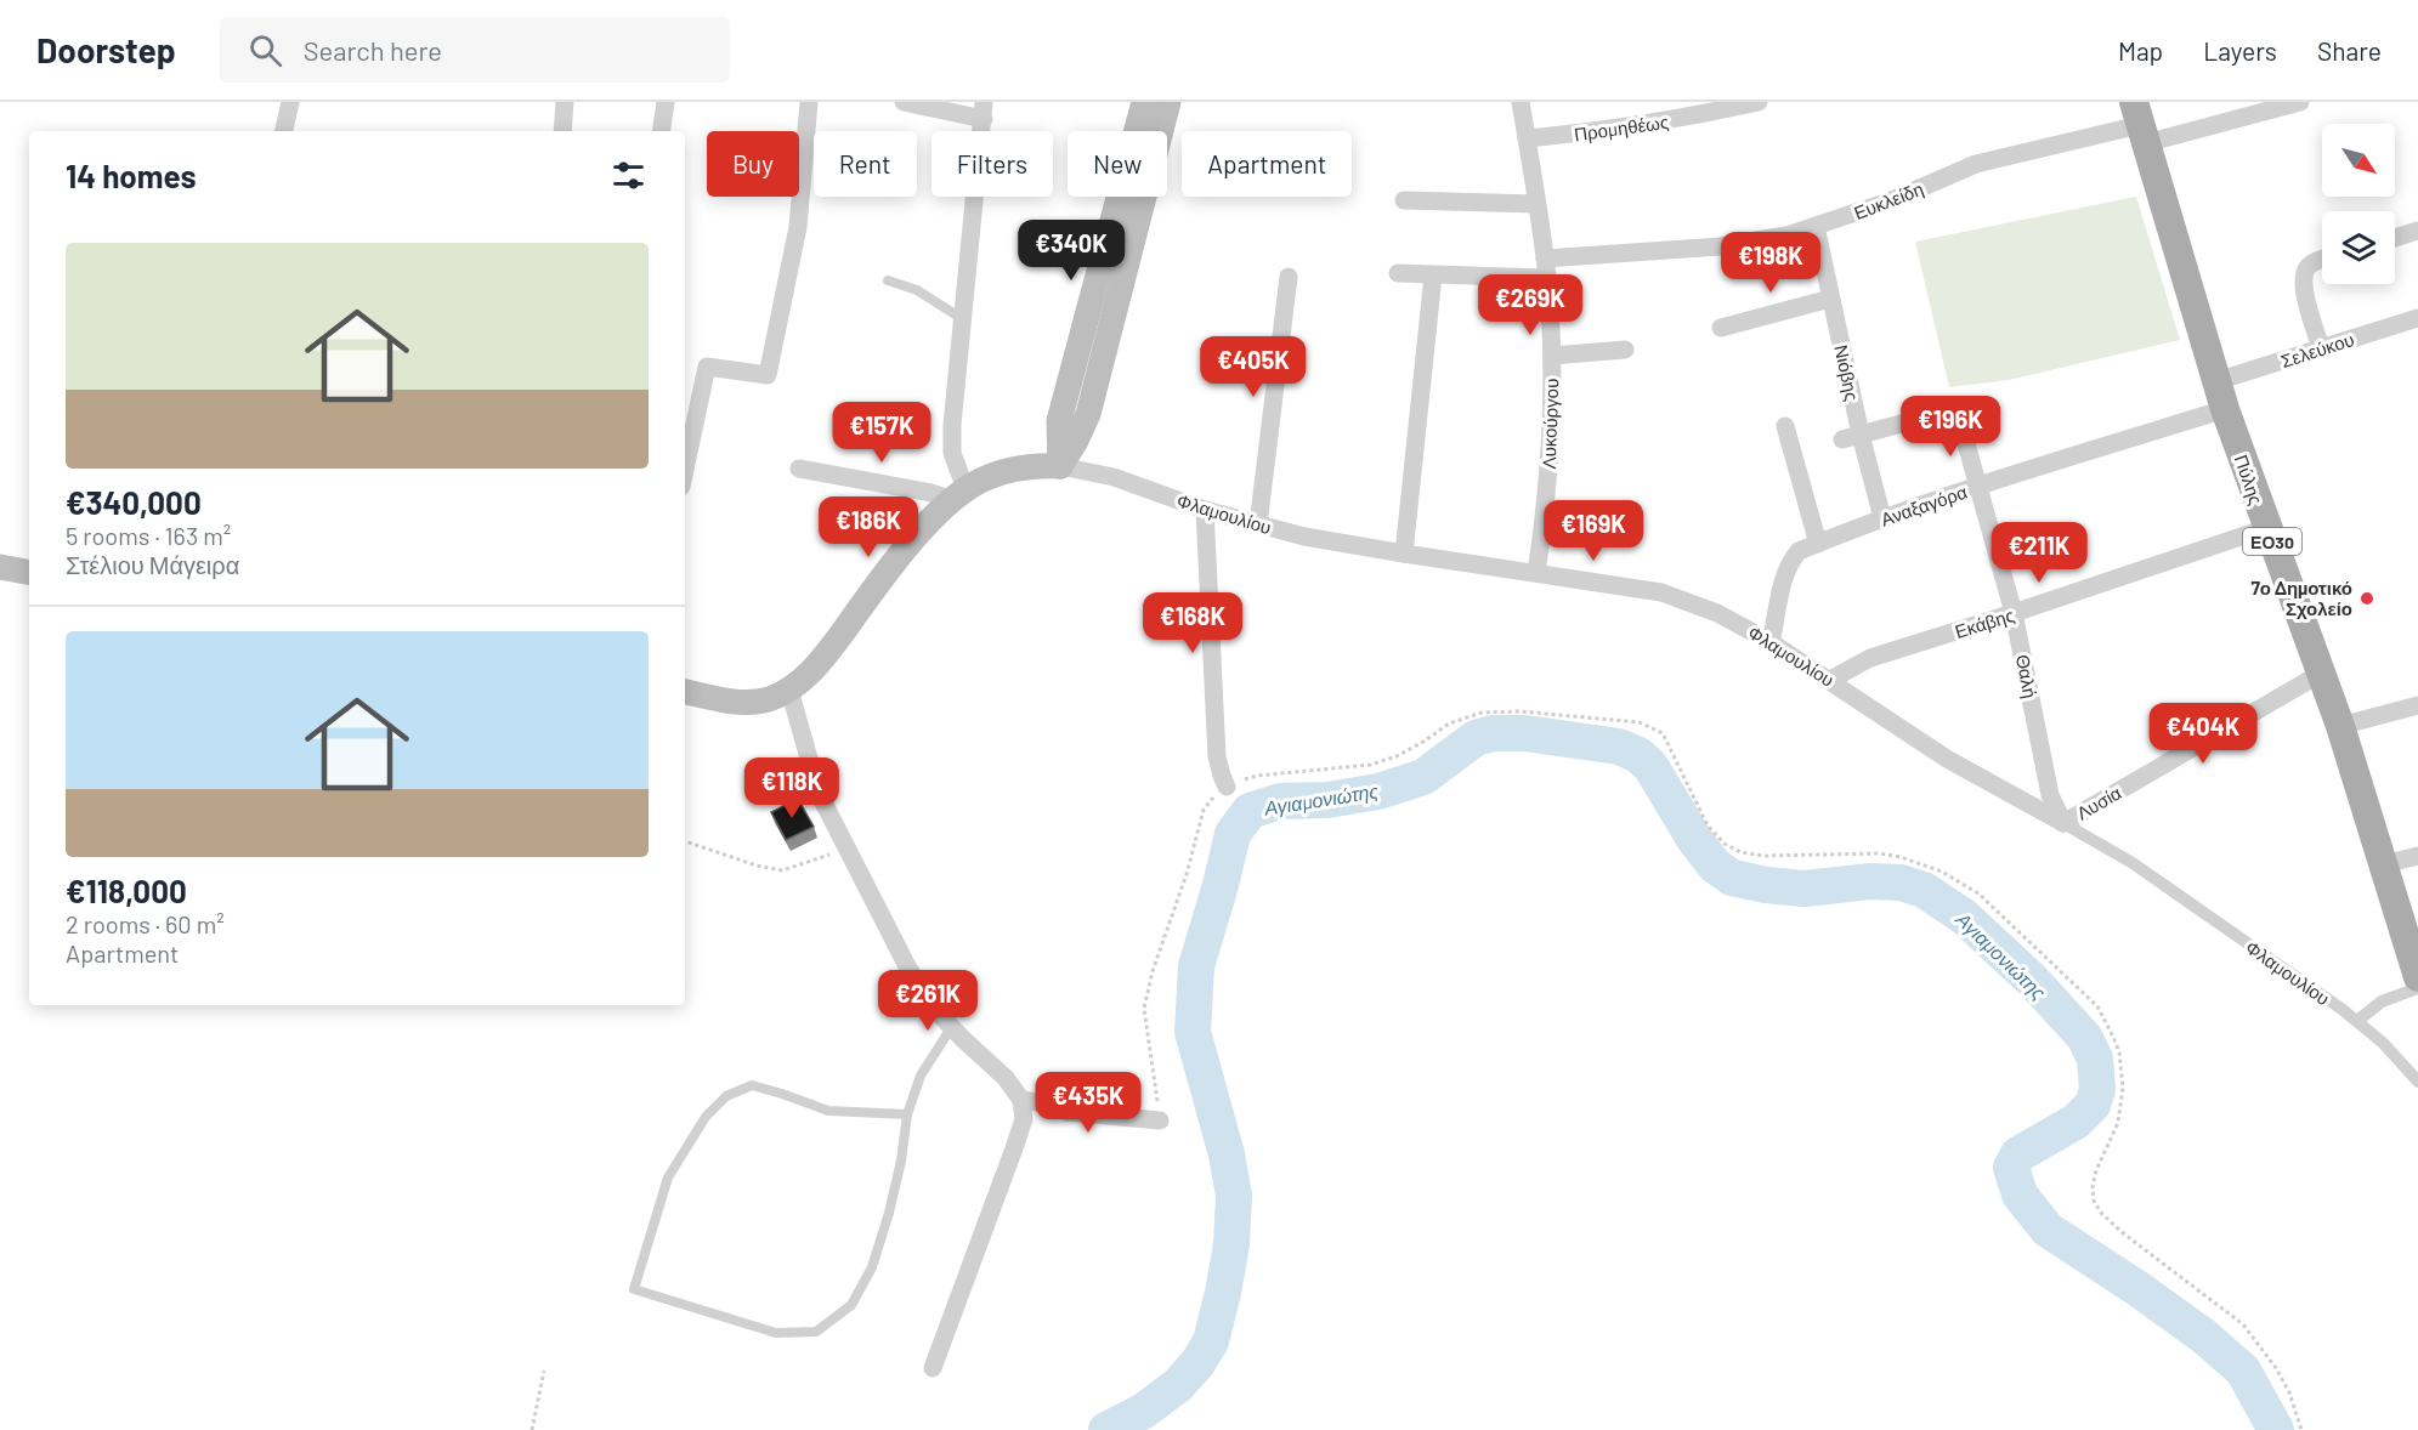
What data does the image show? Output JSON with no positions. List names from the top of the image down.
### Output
{
  "streets": {
    "main road": ["Πύλης", "ΕΟ30"],
    "street": [
      "Προμηθέως",
      "Ευκλείδη",
      "Σελεύκου",
      "Νιόβης",
      "Λυκούργου",
      "Αναξαγόρα",
      "Φλαμουλίου",
      "Εκάβης",
      "Θαλή",
      "Λυσία"
    ]
  },
  "crossings": [
    ["Προμηθέως", "Λυκούργου"],
    ["Ευκλείδη", "Νιόβης"],
    ["Ευκλείδη", "Λυκούργου"],
    ["Ευκλείδη", "Πύλης"],
    ["Σελεύκου", "Πύλης"],
    ["Σελεύκου", "Αναξαγόρα"],
    ["Νιόβης", "Αναξαγόρα"],
    ["Νιόβης", "Θαλή"],
    ["Λυκούργου", "Φλαμουλίου"],
    ["Πύλης", "Αναξαγόρα"],
    ["Πύλης", "Εκάβης"],
    ["Πύλης", "Λυσία"],
    ["Αναξαγόρα", "Φλαμουλίου"],
    ["Αναξαγόρα", "Θαλή"],
    ["Φλαμουλίου", "Εκάβης"],
    ["Φλαμουλίου", "Θαλή"],
    ["Φλαμουλίου", "Λυσία"],
    ["Εκάβης", "Θαλή"],
    ["Θαλή", "Λυσία"]
  ],
  "water": ["Αγιαμονιώτης"],
  "places": ["7ο Δημοτικό Σχολείο"],
  "north": "bottom right",
  "page": {
    "header": "Doorstep",
    "search": "Search here",
    "nav": ["Map", "Layers", "Share"],
    "chip": [
      "Buy",
      "Rent",
      "Filters",
      "New",
      "Apartment"
    ],
    "heading": "14 homes",
    "list": [
      {
        "name": "€340,000",
        "note": "5 rooms · 163 m² · Στέλιου Μάγειρα"
      },
      {
        "name": "€118,000",
        "note": "2 rooms · 60 m² · Apartment"
      }
    ],
    "price": [
      "€340K",
      "€198K",
      "€269K",
      "€405K",
      "€196K",
      "€157K",
      "€186K",
      "€169K",
      "€211K",
      "€168K",
      "€404K",
      "€118K",
      "€261K",
      "€435K"
    ]
  }
}
